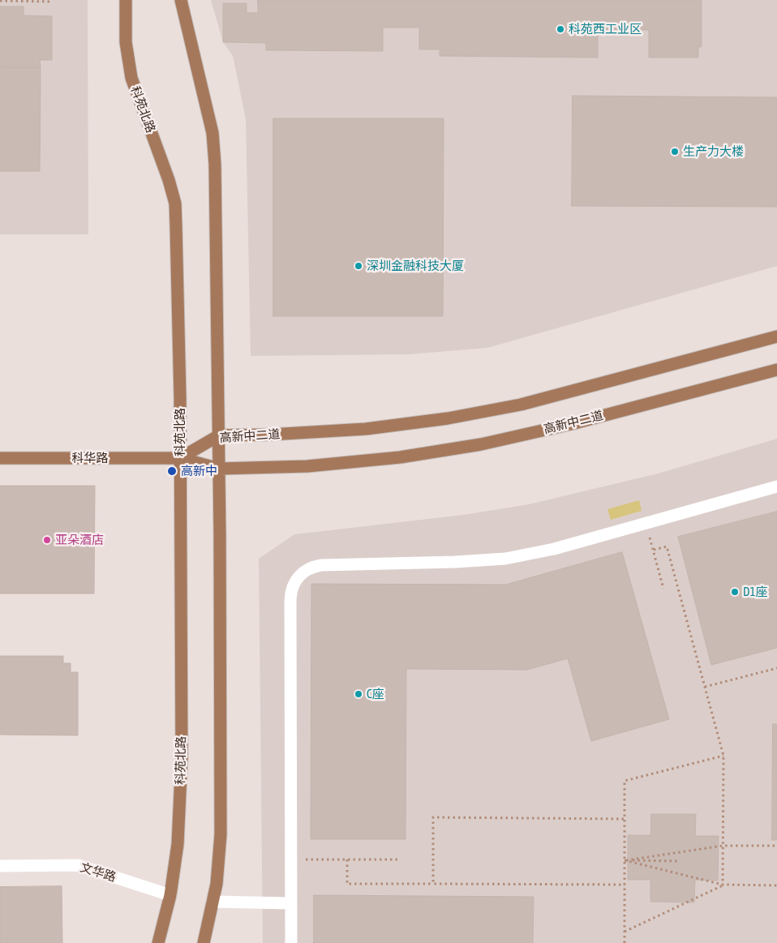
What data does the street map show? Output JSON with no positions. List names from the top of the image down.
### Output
{
  "streets": {
    "main road": ["科苑北路", "高新中二道", "科华路"],
    "street": ["文华路"]
  },
  "crossings": [
    ["科苑北路", "高新中二道"],
    ["科苑北路", "科华路"],
    ["科苑北路", "文华路"],
    ["高新中二道", "科华路"]
  ],
  "places": [
    "科苑西工业区",
    "生产力大楼",
    "深圳金融科技大厦",
    "高新中",
    "亚朵酒店",
    "D1座",
    "C座"
  ]
}
